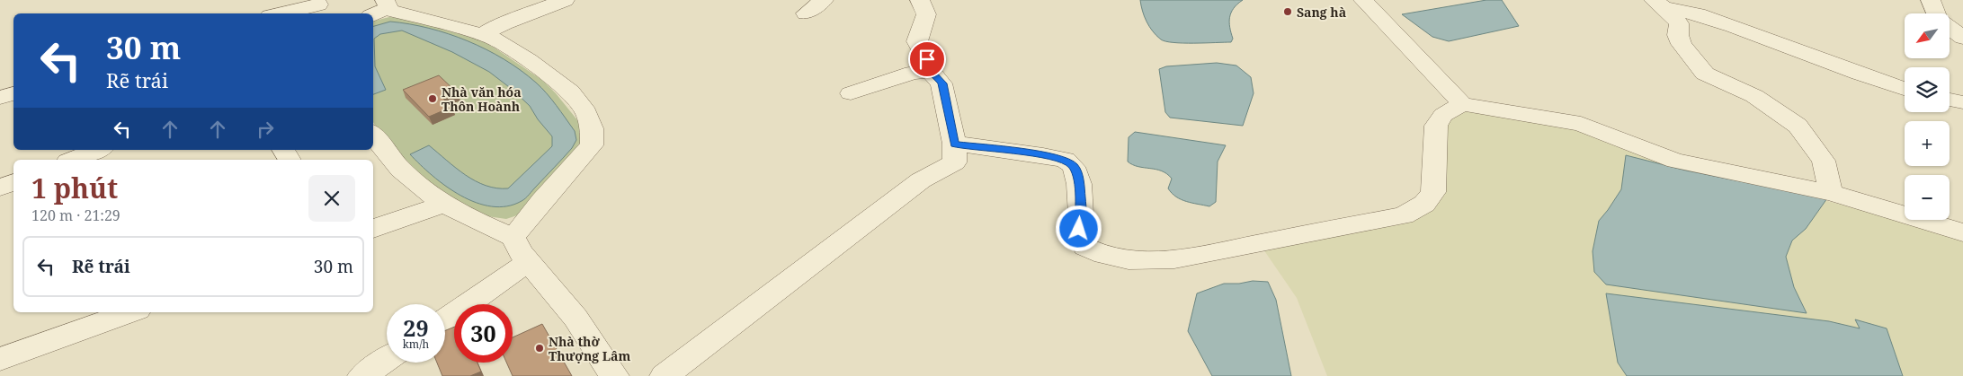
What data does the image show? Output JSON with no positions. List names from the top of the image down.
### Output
{
  "places": ["Sang hà", "Nhà văn hóa Thôn Hoành", "Nhà thờ Thượng Lâm"],
  "north": "bottom left",
  "page": {
    "map_buttons": ["+", "−"],
    "turn": ["30 m", "Rẽ trái"],
    "heading": ["1 phút", "120 m · 21:29"],
    "list": [
      {
        "name": "Rẽ trái",
        "value": "30 m"
      }
    ],
    "speed": "29 km/h",
    "limit": "30"
  }
}
